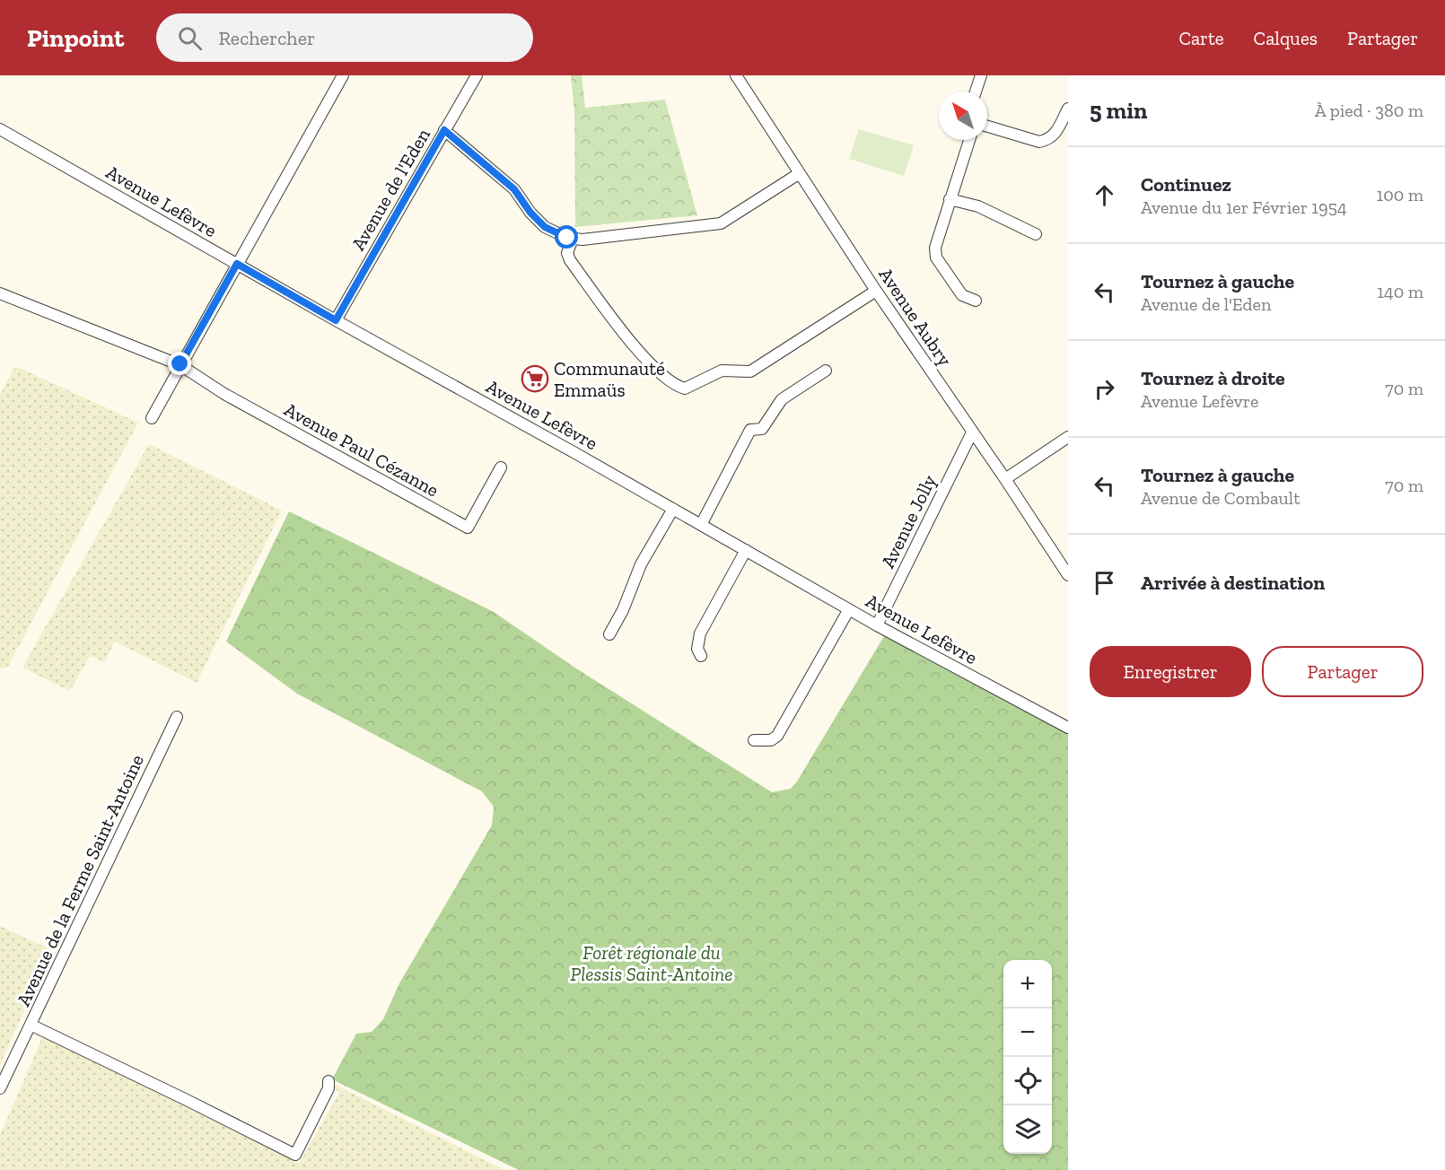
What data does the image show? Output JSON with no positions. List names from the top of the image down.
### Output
{
  "streets": {
    "street": [
      "Avenue de l'Eden",
      "Avenue Lefèvre",
      "Avenue Aubry",
      "Avenue Paul Cézanne",
      "Avenue Jolly",
      "Avenue de la Ferme Saint-Antoine"
    ]
  },
  "crossings": [
    ["Avenue de l'Eden", "Avenue Lefèvre"],
    ["Avenue Lefèvre", "Avenue Jolly"],
    ["Avenue Aubry", "Avenue Jolly"]
  ],
  "parks": ["Forêt régionale du Plessis Saint-Antoine"],
  "places": {
    "supermarket": ["Communauté Emmaüs"]
  },
  "north": "top left",
  "page": {
    "header": "Pinpoint",
    "search": "Rechercher",
    "nav": ["Carte", "Calques", "Partager"],
    "heading": ["5 min", "À pied · 380 m"],
    "list": [
      ["Continuez", "Avenue du 1er Février 1954", "100 m"],
      ["Tournez à gauche", "Avenue de l'Eden", "140 m"],
      ["Tournez à droite", "Avenue Lefèvre", "70 m"],
      ["Tournez à gauche", "Avenue de Combault", "70 m"],
      "Arrivée à destination"
    ],
    "buttons": ["Enregistrer", "Partager"],
    "map_buttons": ["+", "−"]
  }
}
